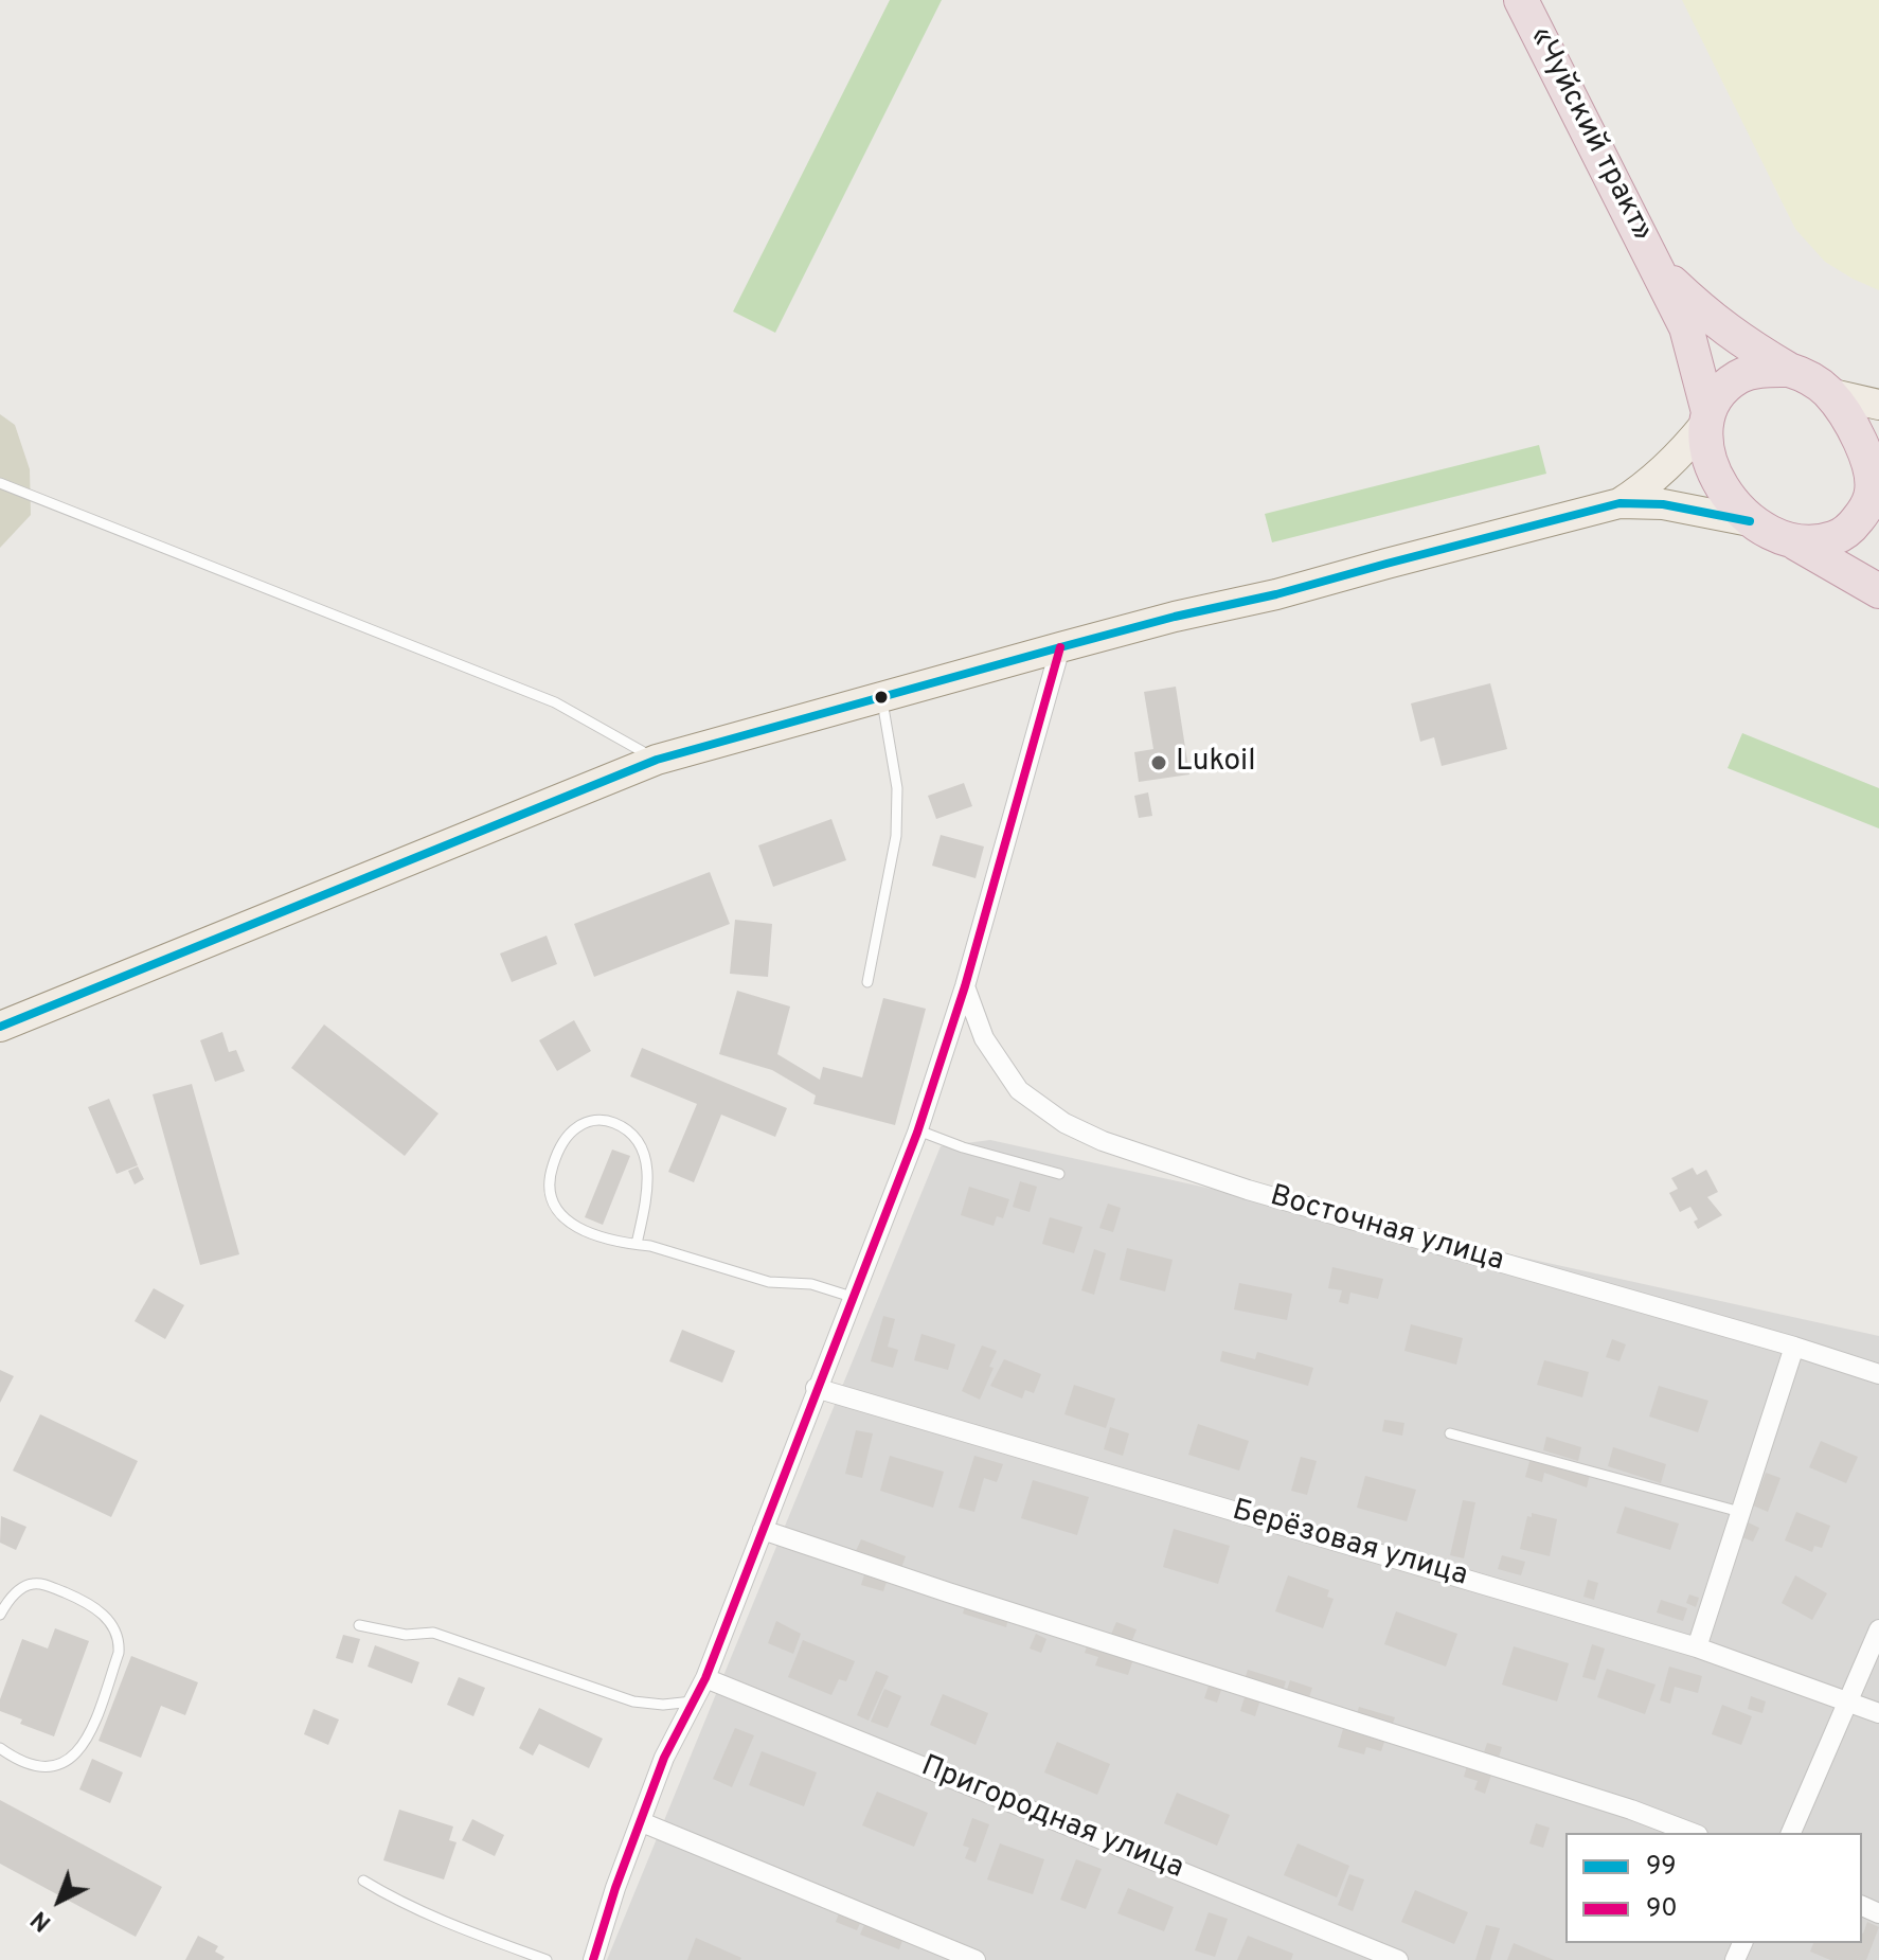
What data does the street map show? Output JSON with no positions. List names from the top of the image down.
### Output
{
  "streets": {
    "highway": ["«Чуйский тракт»"],
    "street": ["Восточная улица", "Берёзовая улица", "Пригородная улица"]
  },
  "places": ["Lukoil"],
  "lines": ["transit line 99", "transit line 90"],
  "legend": ["99", "90"],
  "north": "bottom left"
}
